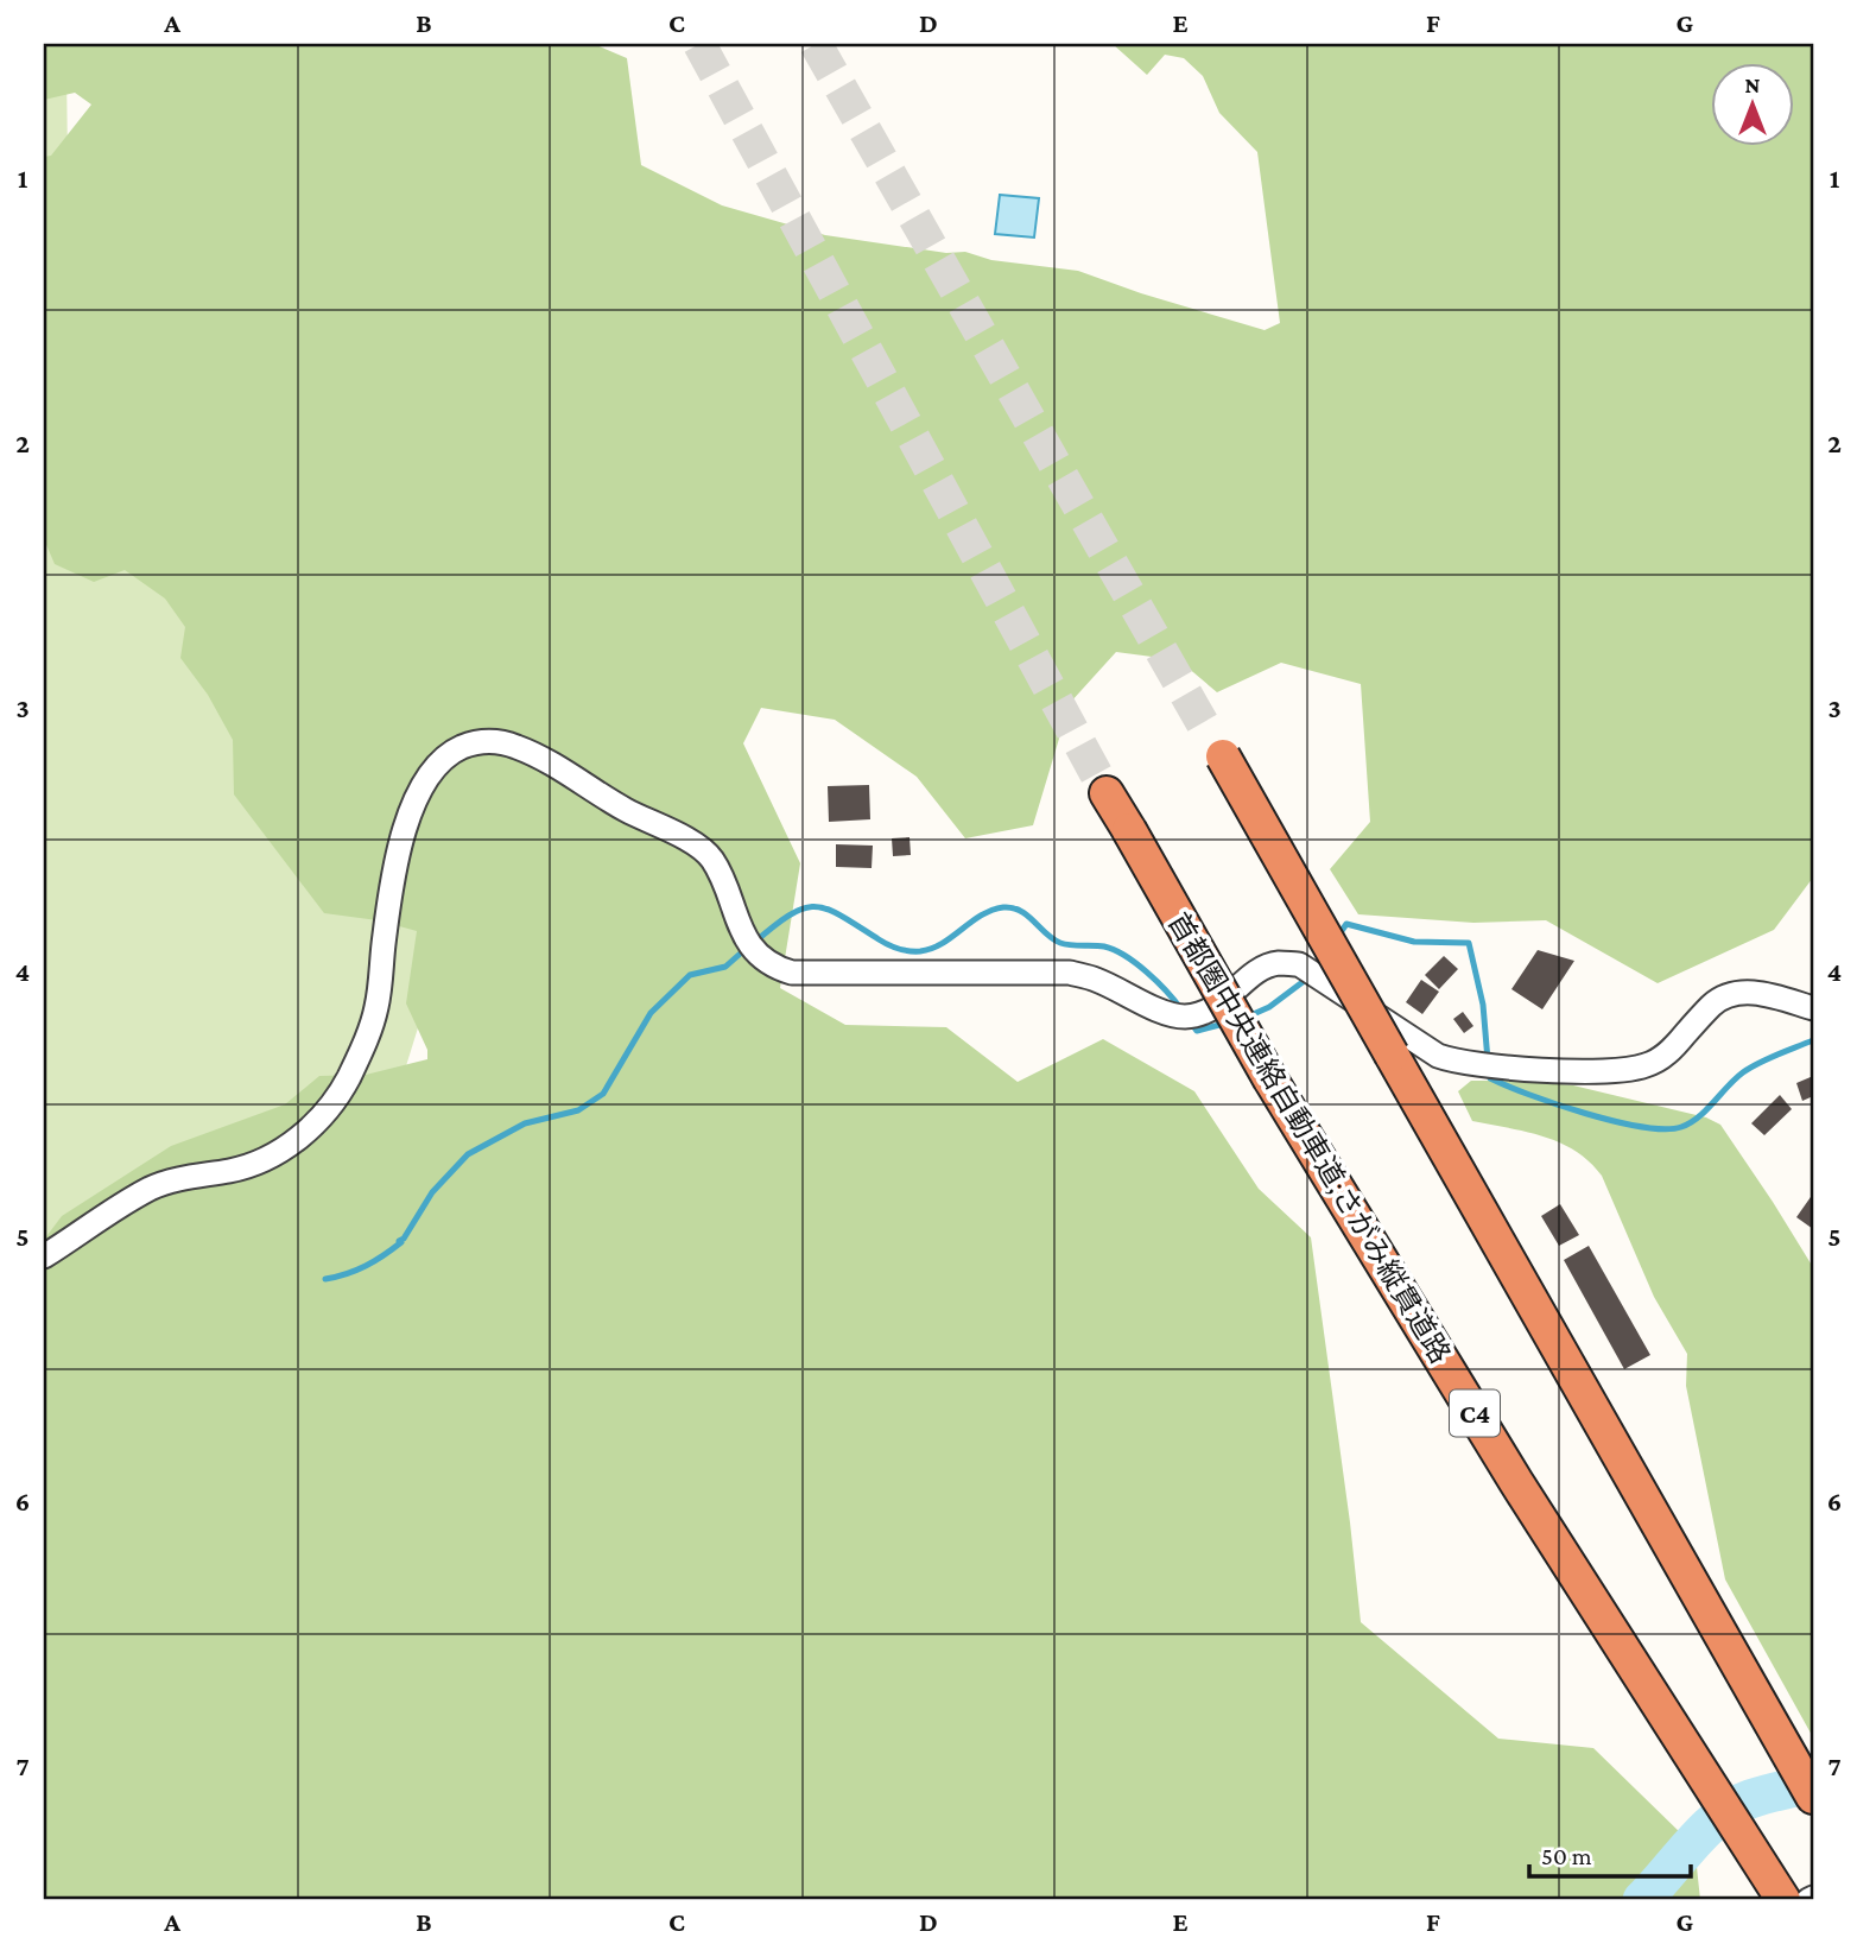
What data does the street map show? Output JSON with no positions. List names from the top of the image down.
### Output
{
  "streets": {
    "highway": ["首都圏中央連絡自動車道;さがみ縦貫道路", "C4"]
  },
  "scale_bar": "50 m",
  "north": "top",
  "grid": {
    "columns": [
      "A",
      "B",
      "C",
      "D",
      "E",
      "F",
      "G"
    ],
    "rows": [
      "1",
      "2",
      "3",
      "4",
      "5",
      "6",
      "7"
    ]
  }
}
